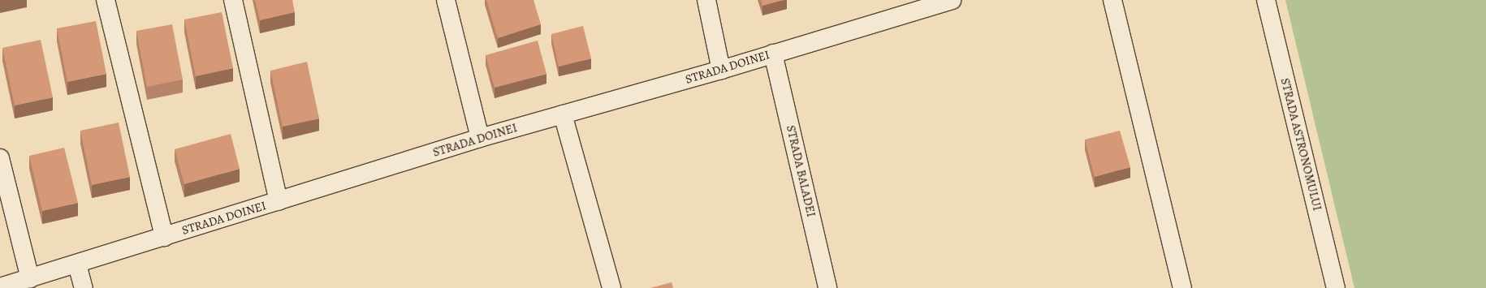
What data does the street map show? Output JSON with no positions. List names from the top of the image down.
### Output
{
  "streets": {
    "street": ["STRADA DOINEI", "STRADA ASTRONOMULUI", "STRADA BALADEI"]
  },
  "crossings": [
    ["STRADA DOINEI", "STRADA BALADEI"]
  ]
}
